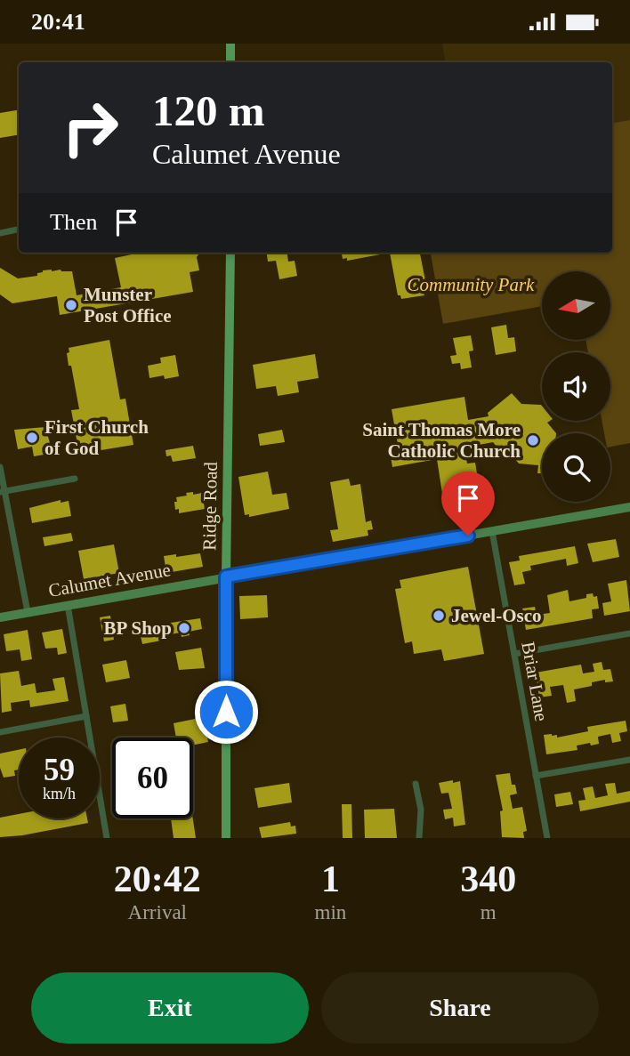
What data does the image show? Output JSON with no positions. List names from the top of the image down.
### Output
{
  "streets": {
    "main road": ["Ridge Road", "Calumet Avenue"],
    "street": ["Briar Lane"]
  },
  "crossings": [
    ["Ridge Road", "Calumet Avenue"],
    ["Calumet Avenue", "Briar Lane"]
  ],
  "parks": ["Community Park"],
  "places": [
    "Munster Post Office",
    "First Church of God",
    "Saint Thomas More Catholic Church",
    "Jewel-Osco",
    "BP Shop"
  ],
  "north": "left",
  "page": {
    "status": "20:41",
    "turn": ["120 m", "Calumet Avenue"],
    "then": "Then",
    "speed": "59 km/h",
    "limit": "60",
    "eta": [
      "20:42",
      "Arrival",
      "1",
      "min",
      "340",
      "m"
    ],
    "buttons": ["Exit", "Share"]
  }
}
